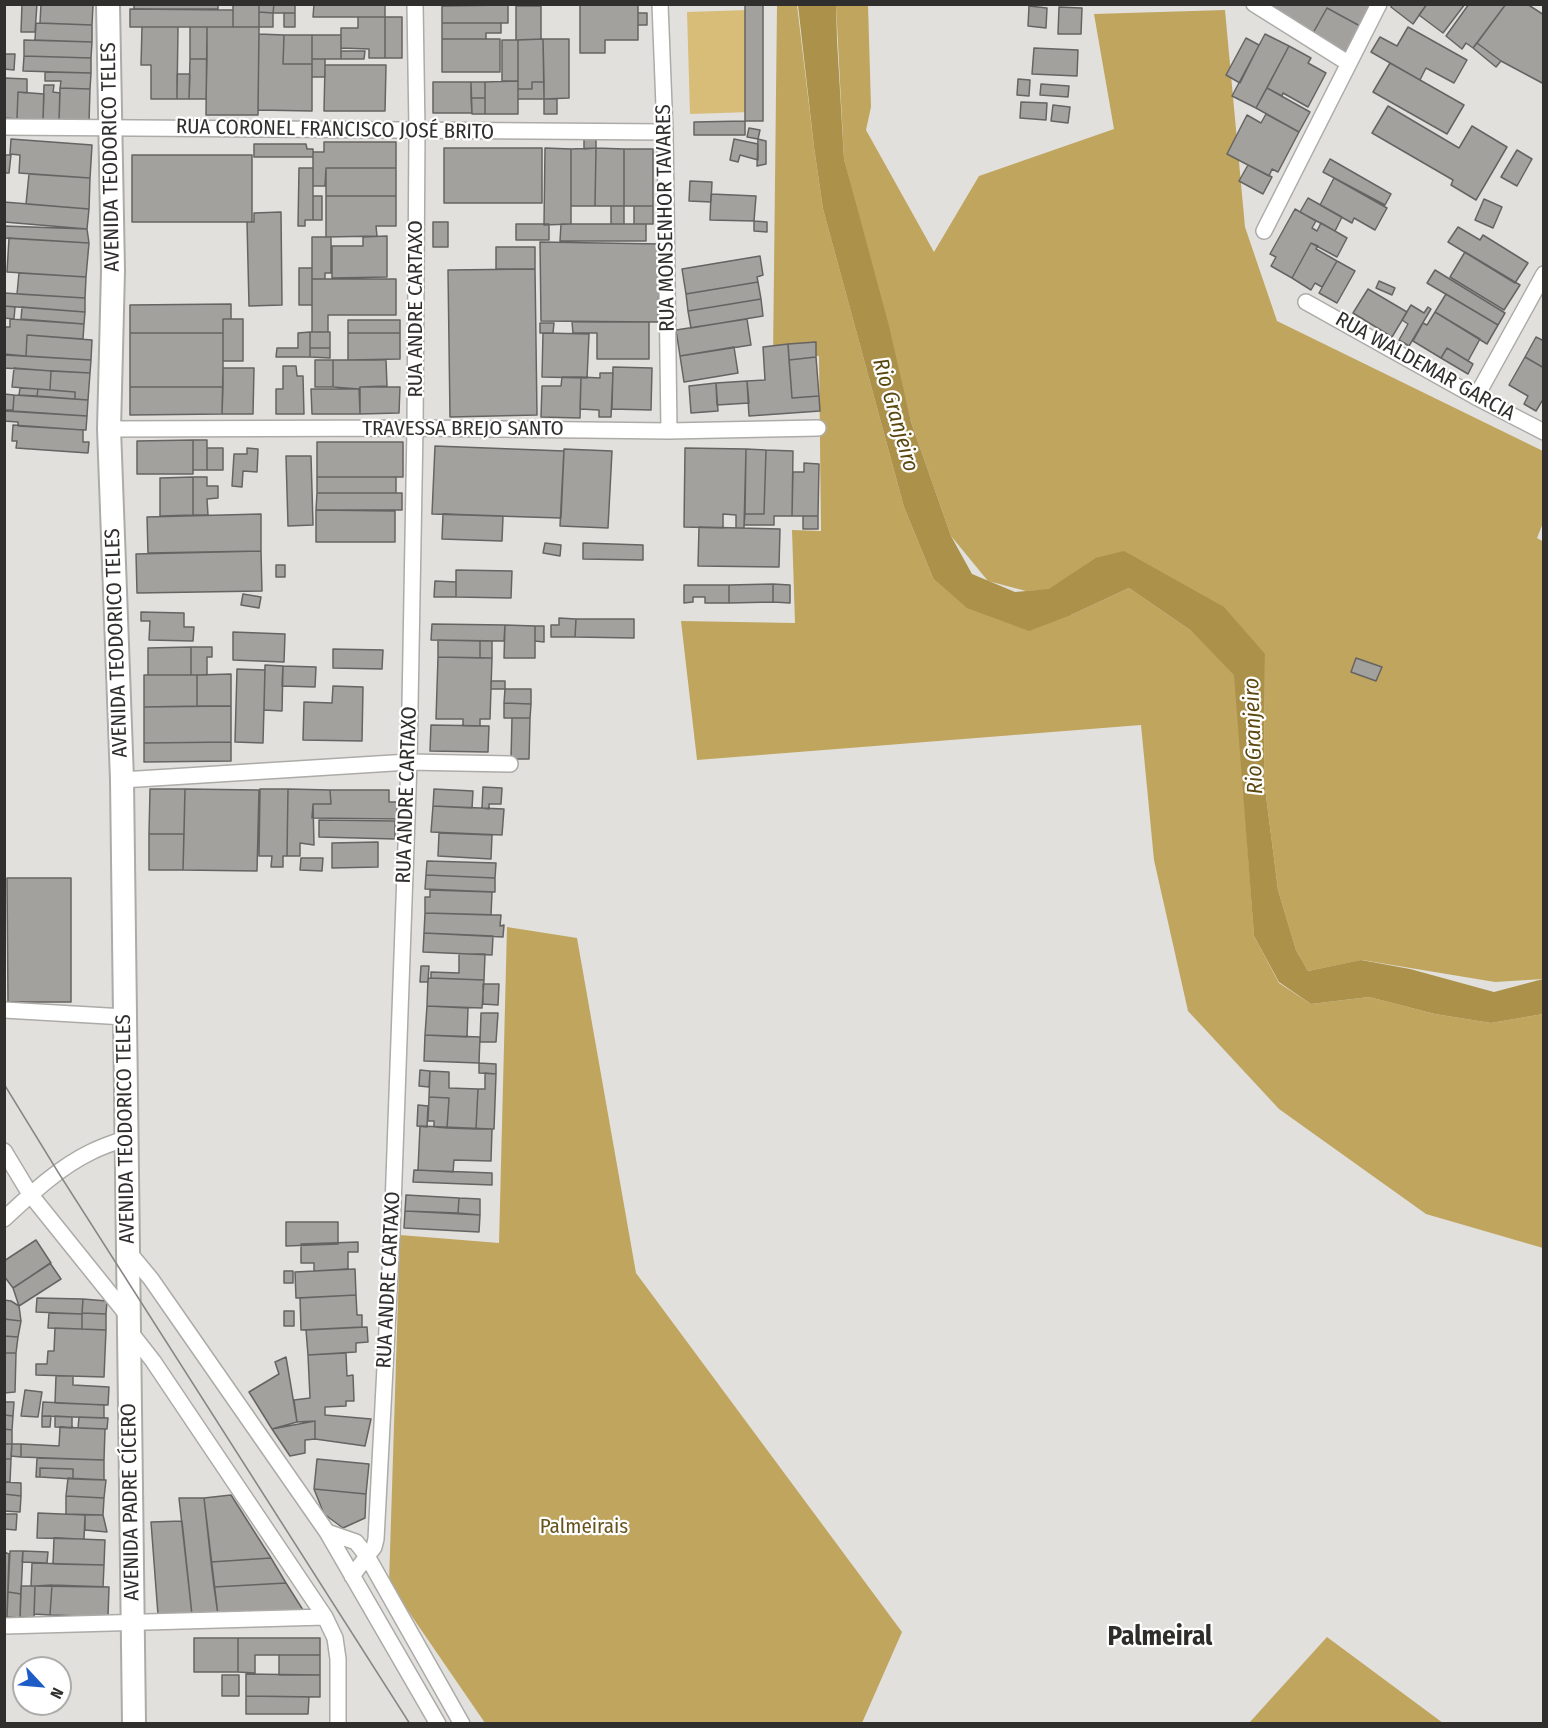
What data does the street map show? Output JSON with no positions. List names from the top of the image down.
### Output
{
  "streets": {
    "main road": ["AVENIDA TEODORICO TELES", "AVENIDA PADRE CÍCERO"],
    "street": [
      "RUA CORONEL FRANCISCO JOSÉ BRITO",
      "RUA MONSENHOR TAVARES",
      "RUA ANDRE CARTAXO",
      "RUA WALDEMAR GARCIA",
      "TRAVESSA BREJO SANTO"
    ]
  },
  "crossings": [
    ["RUA CORONEL FRANCISCO JOSÉ BRITO", "AVENIDA TEODORICO TELES"],
    ["RUA CORONEL FRANCISCO JOSÉ BRITO", "RUA MONSENHOR TAVARES"],
    ["RUA CORONEL FRANCISCO JOSÉ BRITO", "RUA ANDRE CARTAXO"],
    ["AVENIDA TEODORICO TELES", "TRAVESSA BREJO SANTO"],
    ["AVENIDA TEODORICO TELES", "AVENIDA PADRE CÍCERO"],
    ["RUA MONSENHOR TAVARES", "TRAVESSA BREJO SANTO"],
    ["RUA ANDRE CARTAXO", "TRAVESSA BREJO SANTO"]
  ],
  "districts": ["Palmeiral"],
  "water": ["Rio Granjeiro"],
  "parks": ["Palmeirais"],
  "north": "bottom right"
}
